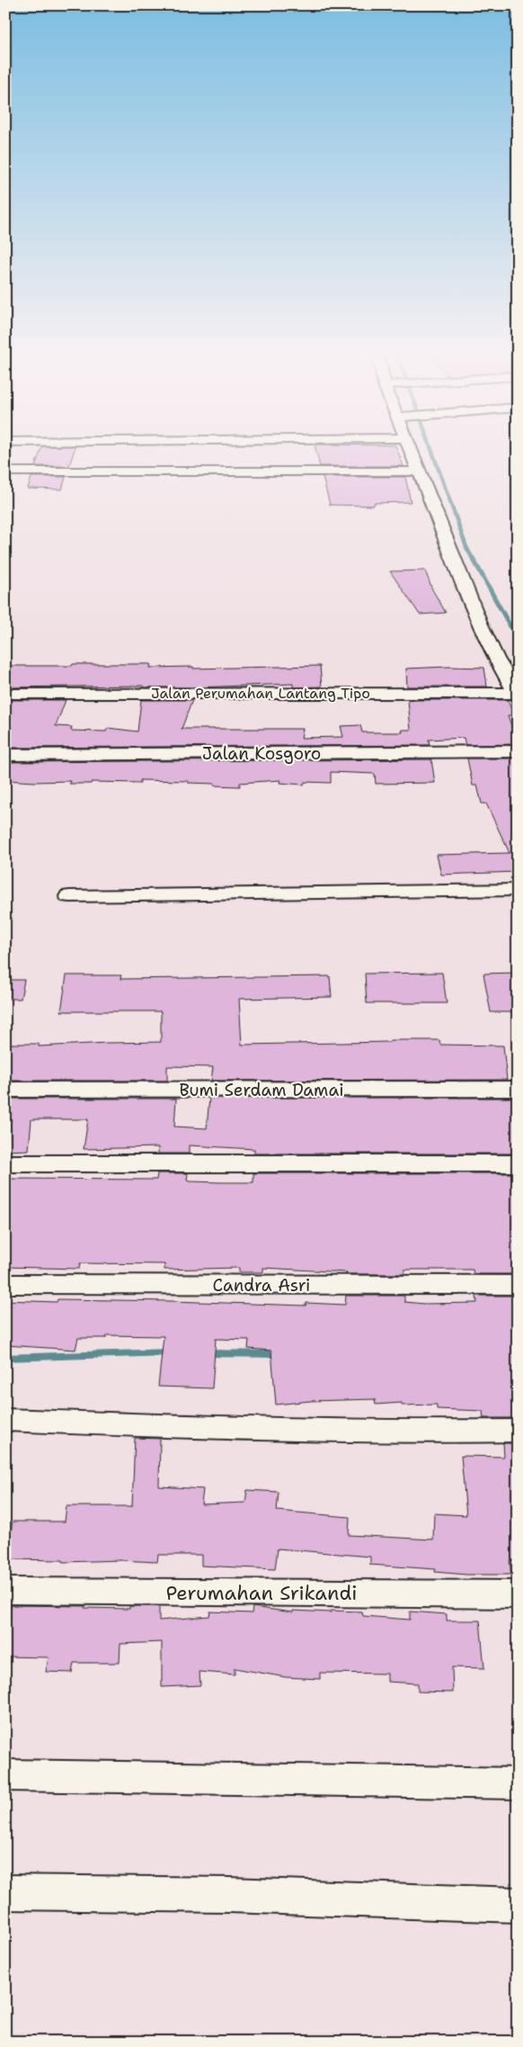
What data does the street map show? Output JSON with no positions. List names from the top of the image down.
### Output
{
  "streets": {
    "street": [
      "Jalan Perumahan Lantang Tipo",
      "Jalan Kosgoro",
      "Bumi Serdam Damai",
      "Candra Asri",
      "Perumahan Srikandi"
    ]
  }
}
